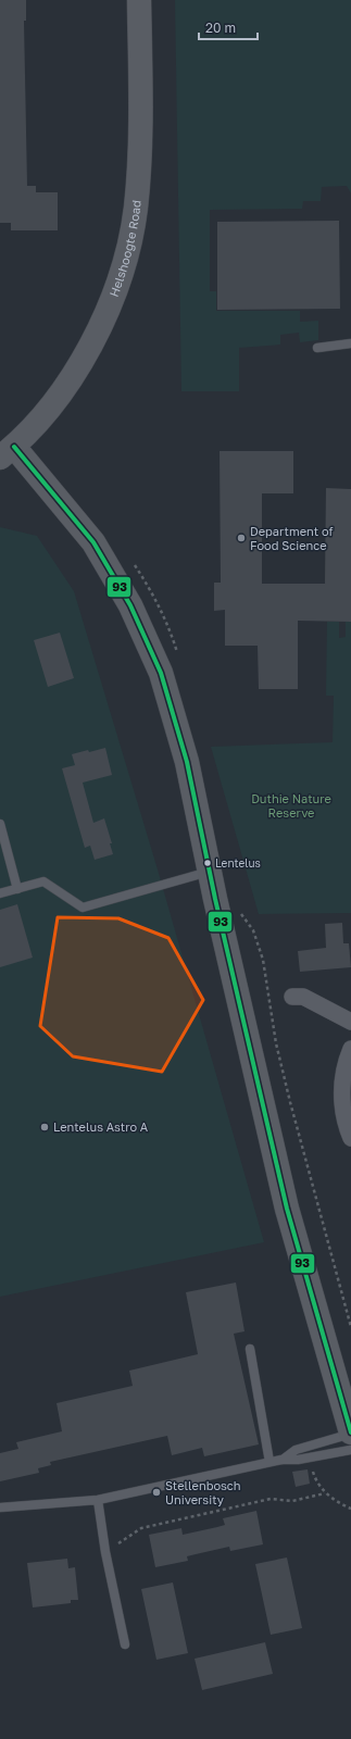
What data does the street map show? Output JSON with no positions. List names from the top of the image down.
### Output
{
  "streets": {
    "street": ["Helshoogte Road"]
  },
  "parks": ["Duthie Nature Reserve"],
  "places": [
    "Department of Food Science",
    "Lentelus",
    "Lentelus Astro A",
    "Stellenbosch University"
  ],
  "lines": ["transit line 93"],
  "scale_bar": "20 m"
}
